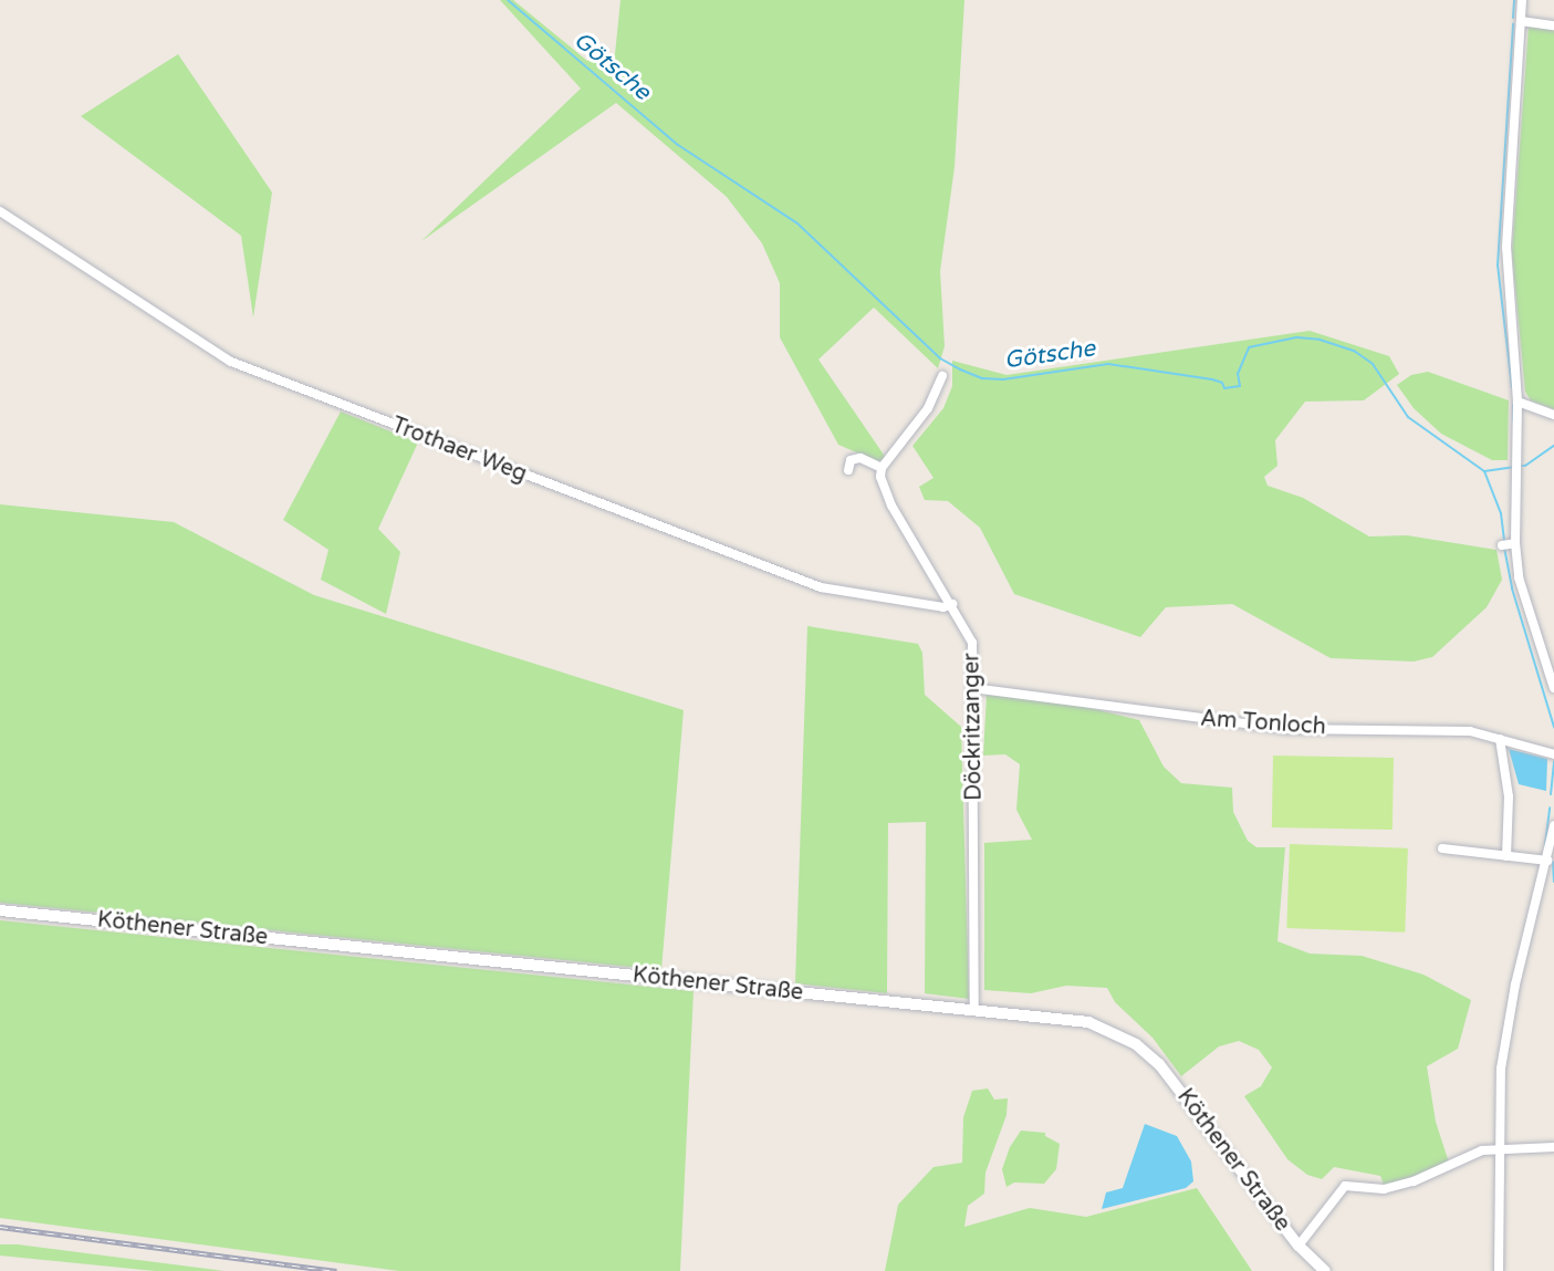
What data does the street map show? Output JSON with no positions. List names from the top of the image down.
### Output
{
  "streets": {
    "main road": ["Köthener Straße"],
    "street": ["Trothaer Weg", "Am Tonloch", "Döckritzanger"]
  },
  "crossings": [
    ["Trothaer Weg", "Döckritzanger"],
    ["Am Tonloch", "Döckritzanger"],
    ["Döckritzanger", "Köthener Straße"]
  ],
  "water": ["Götsche"]
}
